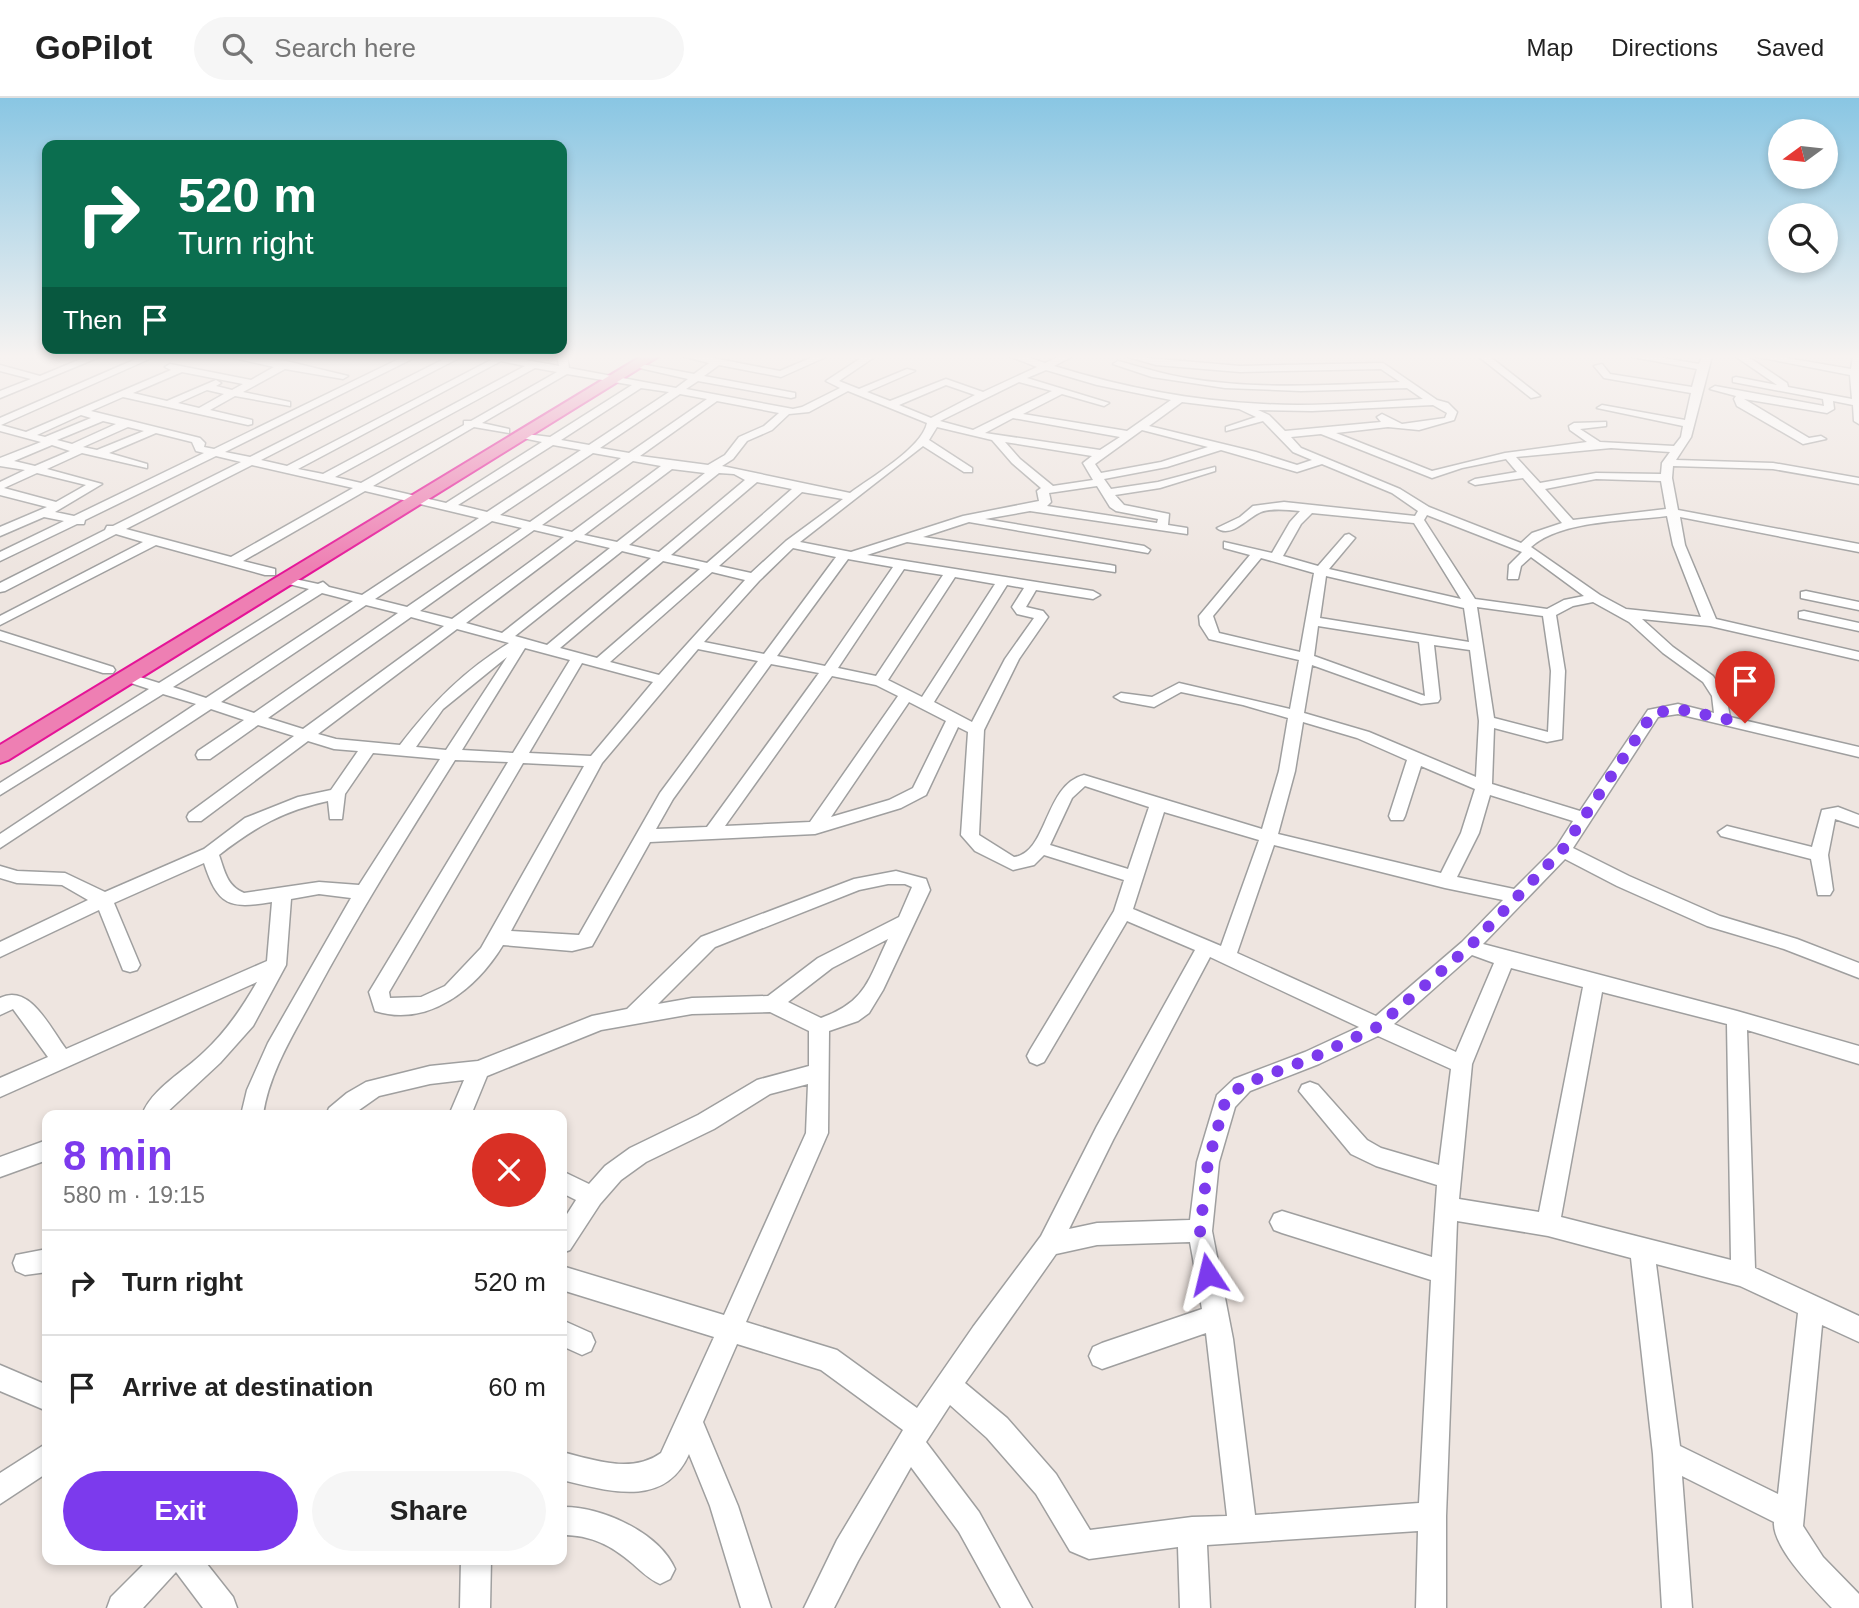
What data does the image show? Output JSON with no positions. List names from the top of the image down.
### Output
{
  "north": "left",
  "page": {
    "header": "GoPilot",
    "search": "Search here",
    "nav": ["Map", "Directions", "Saved"],
    "turn": ["520 m", "Turn right"],
    "then": "Then",
    "heading": ["8 min", "580 m · 19:15"],
    "list": [
      {
        "name": "Turn right",
        "value": "520 m"
      },
      {
        "name": "Arrive at destination",
        "value": "60 m"
      }
    ],
    "buttons": ["Exit", "Share"]
  }
}
